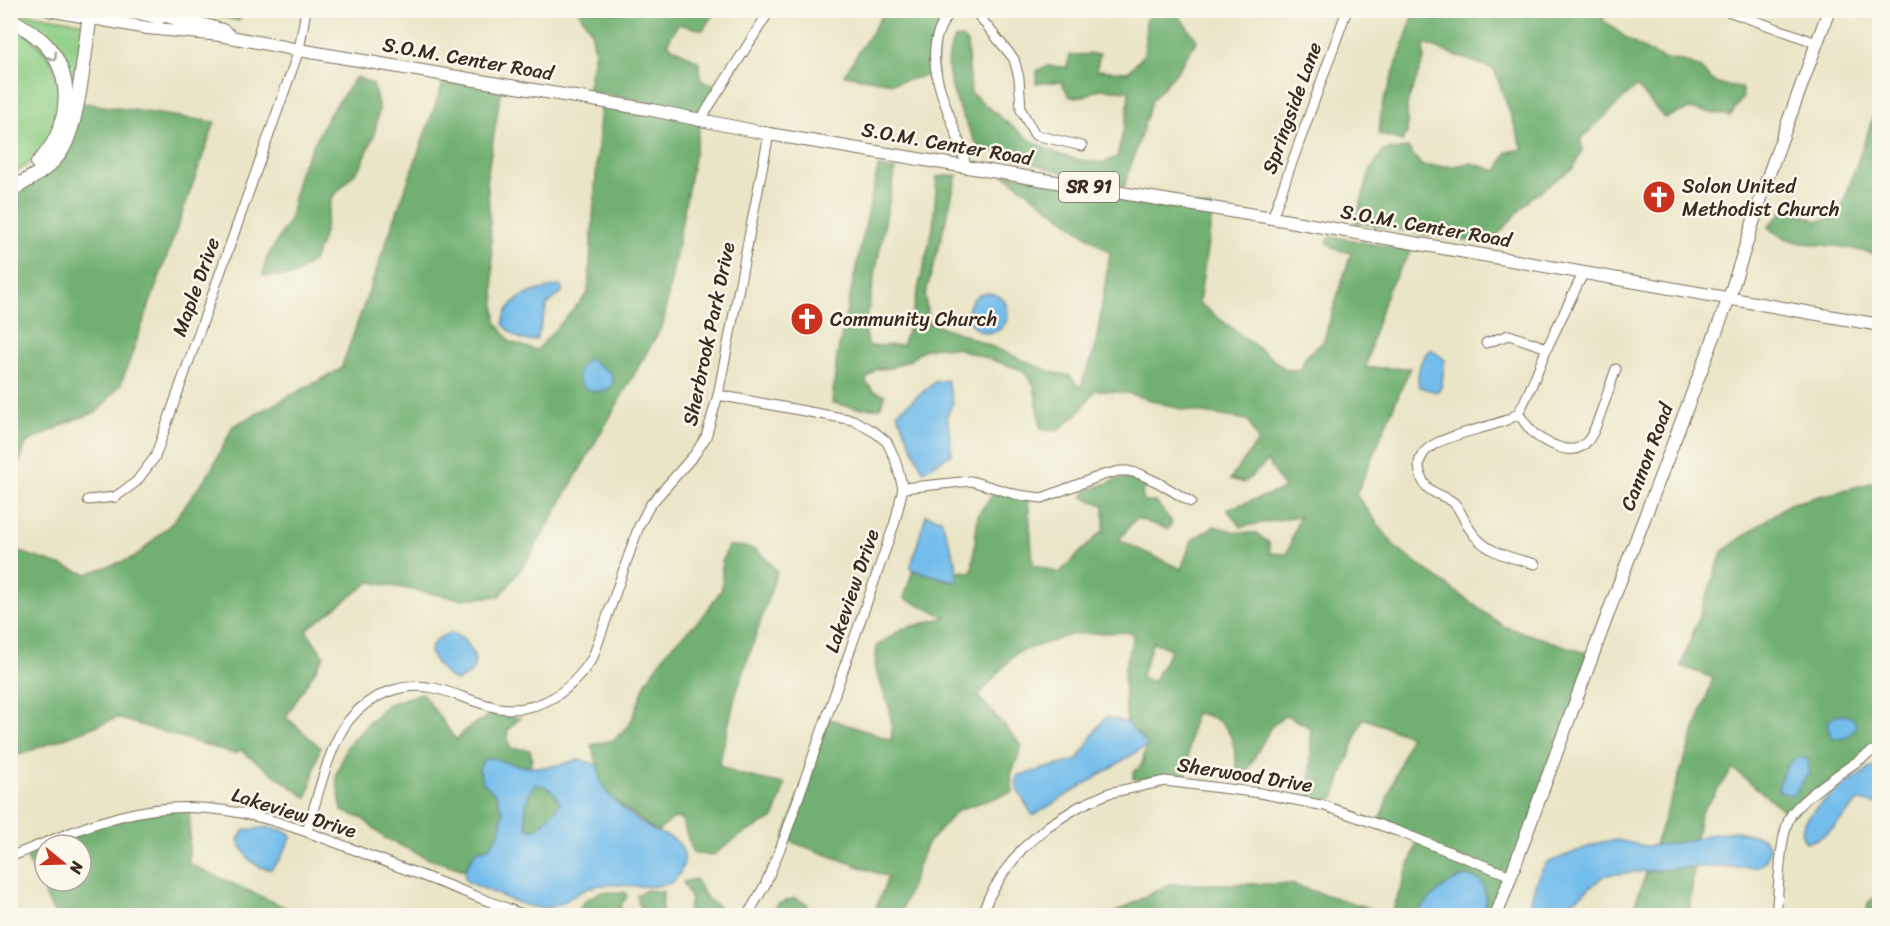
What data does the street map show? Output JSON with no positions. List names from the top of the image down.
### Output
{
  "streets": {
    "main road": ["S.O.M. Center Road", "SR 91", "Cannon Road"],
    "street": [
      "Springside Lane",
      "Maple Drive",
      "Sherbrook Park Drive",
      "Lakeview Drive",
      "Sherwood Drive"
    ]
  },
  "crossings": [
    ["S.O.M. Center Road", "Springside Lane"],
    ["S.O.M. Center Road", "Maple Drive"],
    ["S.O.M. Center Road", "Sherbrook Park Drive"],
    ["S.O.M. Center Road", "Cannon Road"],
    ["Sherbrook Park Drive", "Lakeview Drive"],
    ["Cannon Road", "Sherwood Drive"]
  ],
  "places": {
    "church": ["Solon United Methodist Church", "Community Church"]
  },
  "north": "right"
}
